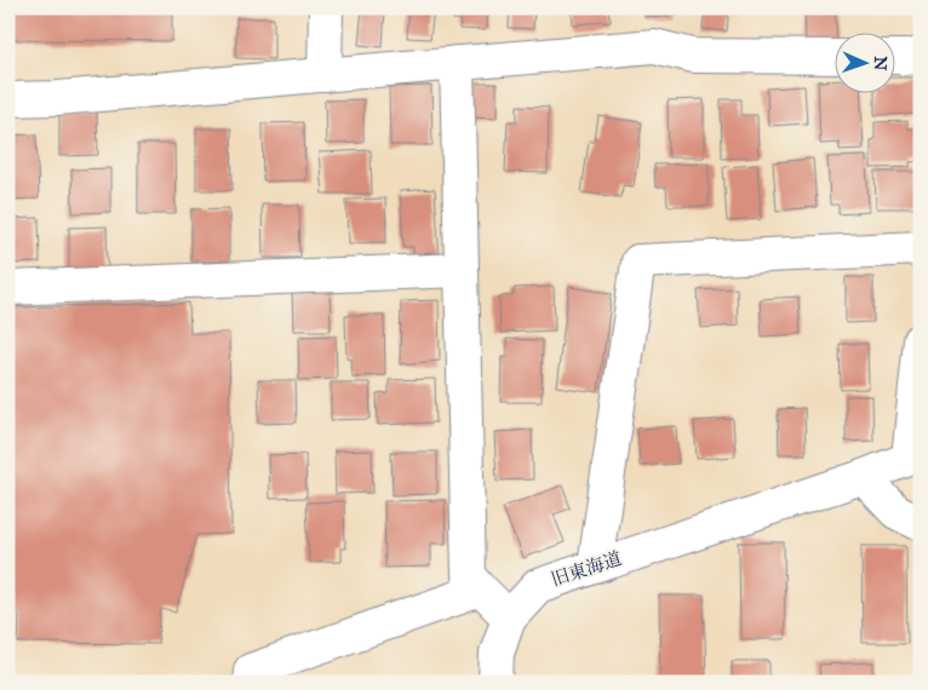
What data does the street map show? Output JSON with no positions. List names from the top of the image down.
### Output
{
  "streets": {
    "street": ["旧東海道"]
  },
  "north": "right"
}
